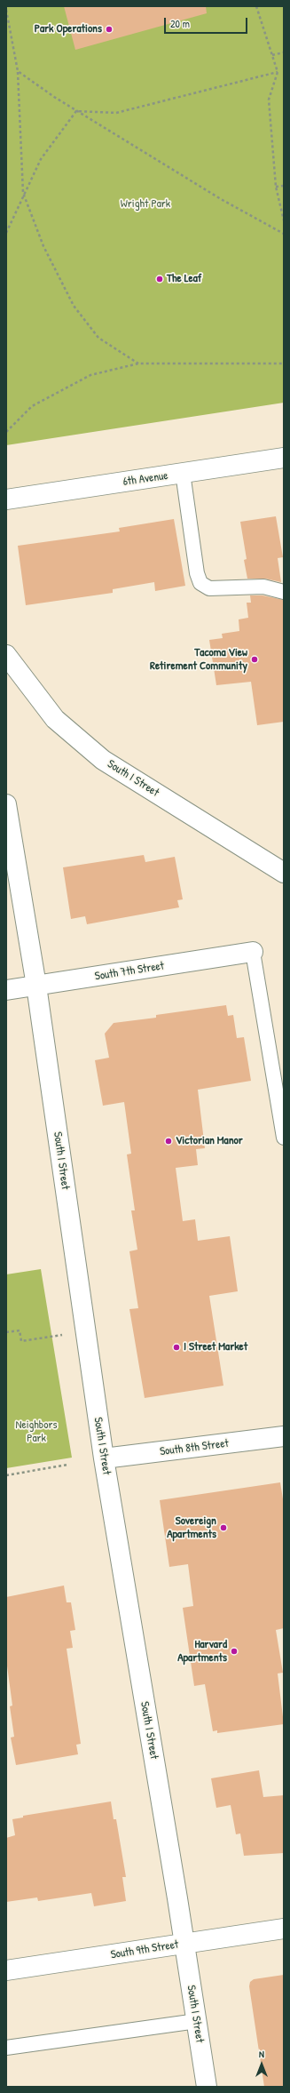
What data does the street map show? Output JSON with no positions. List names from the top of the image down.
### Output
{
  "streets": {
    "street": [
      "6th Avenue",
      "South I Street",
      "South 7th Street",
      "South 8th Street",
      "South 9th Street"
    ]
  },
  "crossings": [
    ["South I Street", "South 7th Street"],
    ["South I Street", "South 8th Street"],
    ["South I Street", "South 9th Street"]
  ],
  "parks": ["Wright Park", "Neighbors Park"],
  "places": [
    "Park Operations",
    "The Leaf",
    "Tacoma View Retirement Community",
    "Victorian Manor",
    "I Street Market",
    "Sovereign Apartments",
    "Harvard Apartments"
  ],
  "scale_bar": "20 m",
  "north": "top"
}
